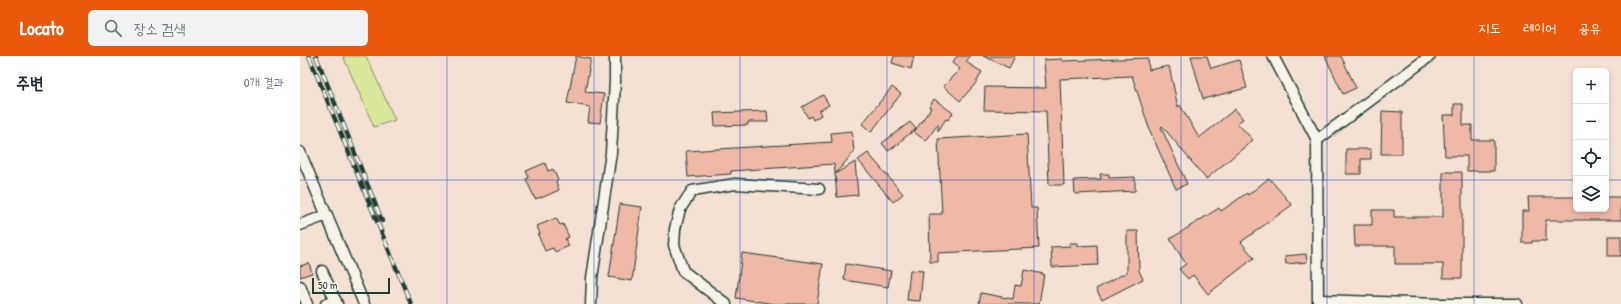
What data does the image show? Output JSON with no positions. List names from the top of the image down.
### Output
{
  "scale_bar": "50 m",
  "page": {
    "header": "Locato",
    "search": "장소 검색",
    "nav": ["지도", "레이어", "공유"],
    "heading": ["주변", "0개 결과"],
    "map_buttons": ["+", "−"],
    "scale": "50 m"
  }
}
